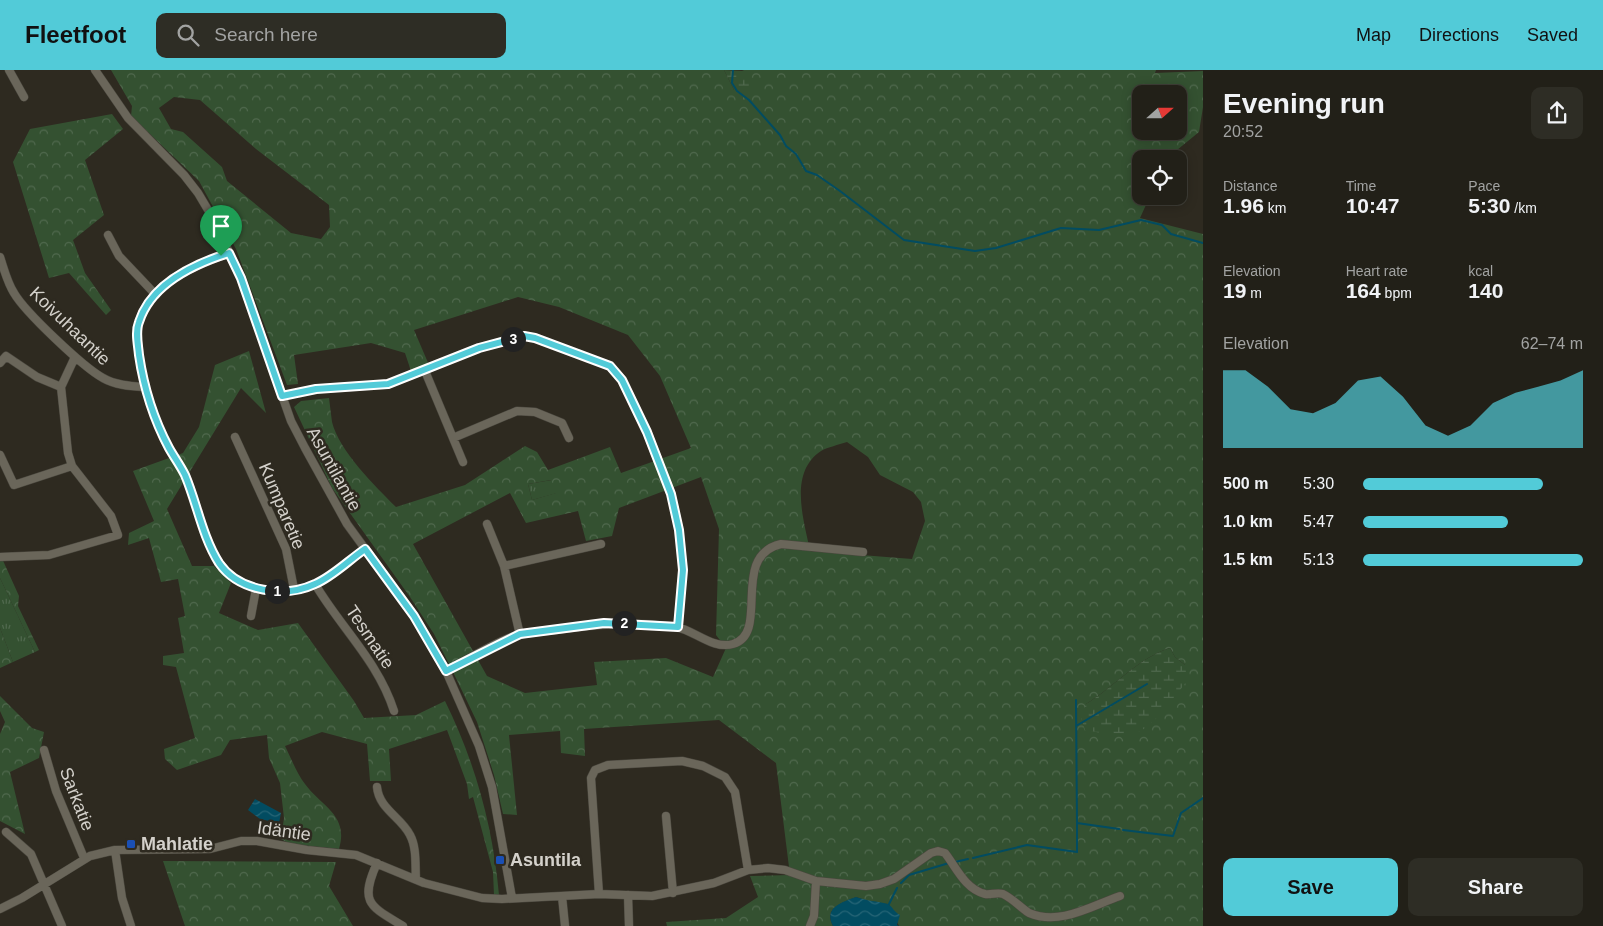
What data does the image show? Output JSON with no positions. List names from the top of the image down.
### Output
{
  "streets": {
    "street": [
      "Koivuhaantie",
      "Asuntilantie",
      "Kumparetie",
      "Tesmatie",
      "Sarkatie",
      "Idäntie"
    ]
  },
  "crossings": [
    ["Asuntilantie", "Idäntie"],
    ["Sarkatie", "Idäntie"]
  ],
  "places": {
    "transit": ["Mahlatie", "Asuntila"]
  },
  "north": "right",
  "page": {
    "header": "Fleetfoot",
    "search": "Search here",
    "nav": ["Map", "Directions", "Saved"],
    "heading": ["Evening run", "20:52"],
    "stats": [
      ["Distance", "1.96 km"],
      ["Time", "10:47"],
      ["Pace", "5:30 /km"],
      ["Elevation", "19 m"],
      ["Heart rate", "164 bpm"],
      ["kcal", "140"]
    ],
    "chart": ["Elevation", "62–74 m"],
    "pins": ["3", "1", "2"],
    "list": [
      {
        "name": "500 m",
        "note": "5:30"
      },
      {
        "name": "1.0 km",
        "note": "5:47"
      },
      {
        "name": "1.5 km",
        "note": "5:13"
      }
    ],
    "buttons": ["Save", "Share"]
  }
}
